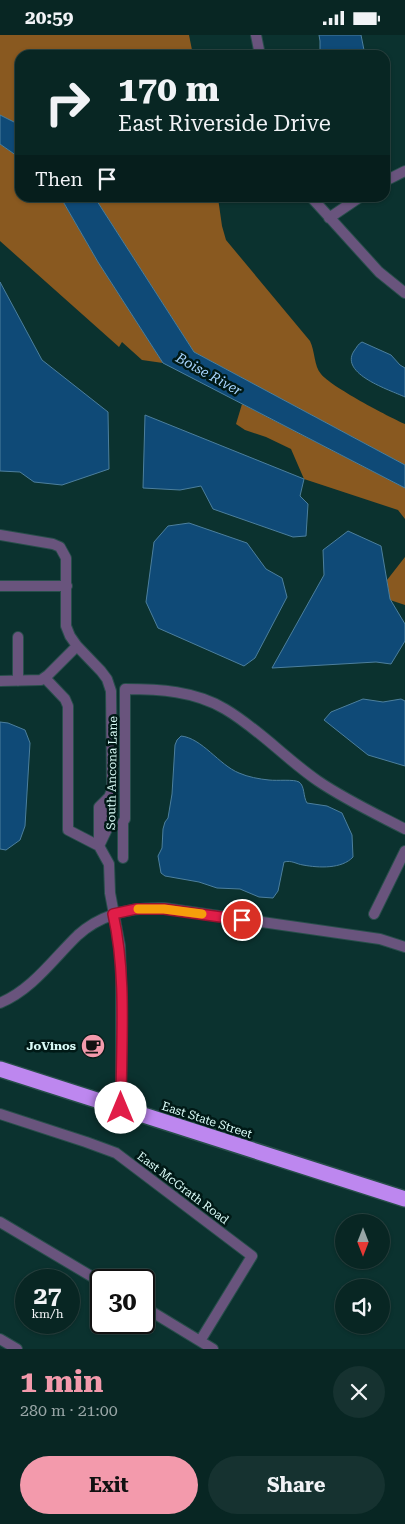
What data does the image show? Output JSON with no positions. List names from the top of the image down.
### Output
{
  "streets": {
    "highway": ["East State Street"],
    "street": ["South Ancona Lane", "East McGrath Road"]
  },
  "water": ["Boise River"],
  "places": {
    "cafe": ["JoVinos"]
  },
  "north": "bottom",
  "page": {
    "status": "20:59",
    "turn": ["170 m", "East Riverside Drive"],
    "then": "Then",
    "speed": "27 km/h",
    "limit": "30",
    "heading": ["1 min", "280 m · 21:00"],
    "buttons": ["Exit", "Share"]
  }
}
